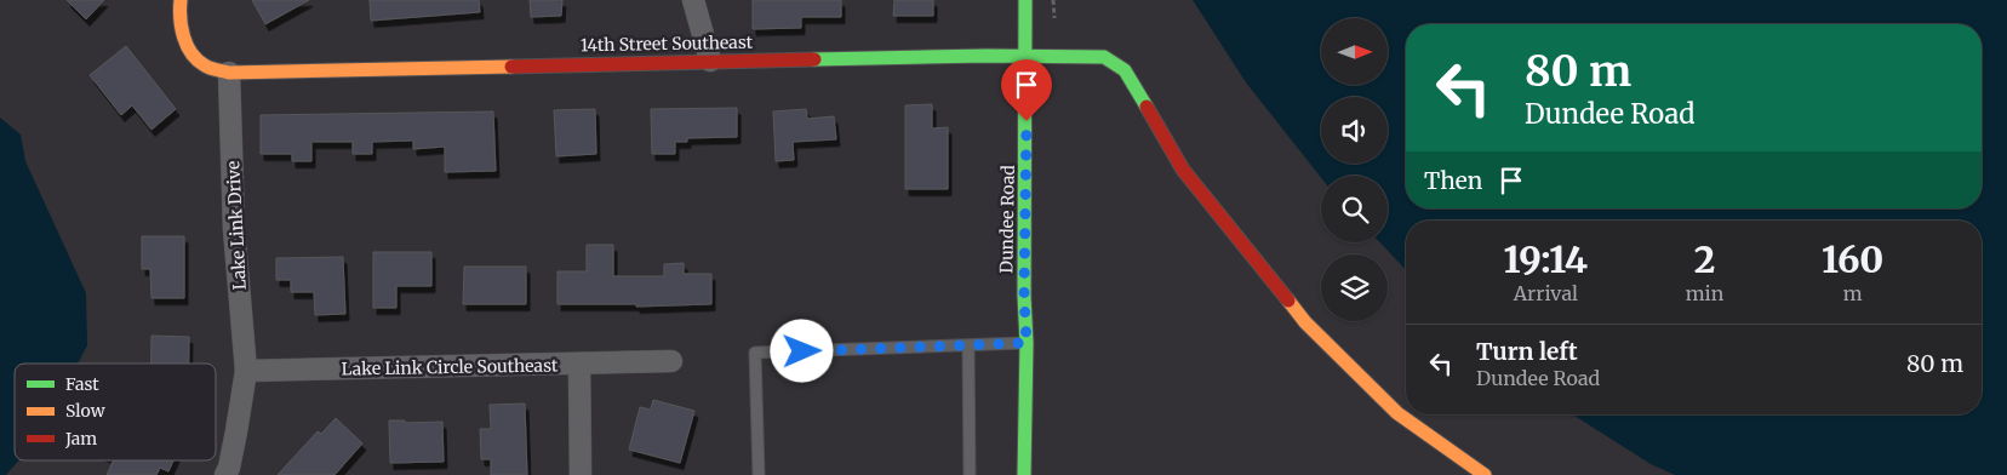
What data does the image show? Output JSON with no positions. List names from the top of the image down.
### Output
{
  "streets": {
    "street": [
      "14th Street Southeast",
      "Dundee Road",
      "Lake Link Drive",
      "Lake Link Circle Southeast"
    ]
  },
  "crossings": [
    ["14th Street Southeast", "Dundee Road"],
    ["14th Street Southeast", "Lake Link Drive"],
    ["Lake Link Drive", "Lake Link Circle Southeast"]
  ],
  "legend": ["Fast", "Slow", "Jam"],
  "north": "right",
  "page": {
    "turn": ["80 m", "Dundee Road"],
    "then": "Then",
    "eta": [
      "19:14",
      "Arrival",
      "2",
      "min",
      "160",
      "m"
    ],
    "list": [
      {
        "name": "Turn left",
        "note": "Dundee Road",
        "value": "80 m"
      }
    ]
  }
}
